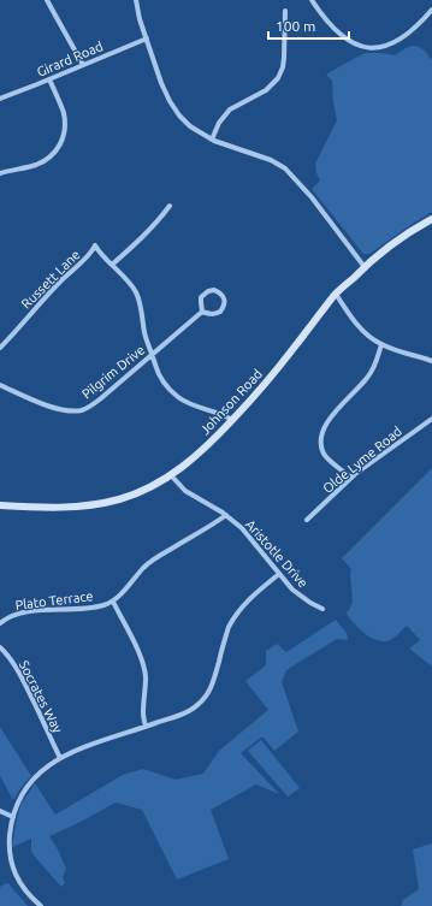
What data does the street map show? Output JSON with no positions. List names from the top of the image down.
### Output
{
  "streets": {
    "street": [
      "Girard Road",
      "Russett Lane",
      "Pilgrim Drive",
      "Johnson Road",
      "Olde Lyme Road",
      "Aristotle Drive",
      "Plato Terrace",
      "Socrates Way"
    ]
  },
  "crossings": [
    ["Johnson Road", "Aristotle Drive"],
    ["Aristotle Drive", "Plato Terrace"]
  ],
  "scale_bar": "100 m"
}
